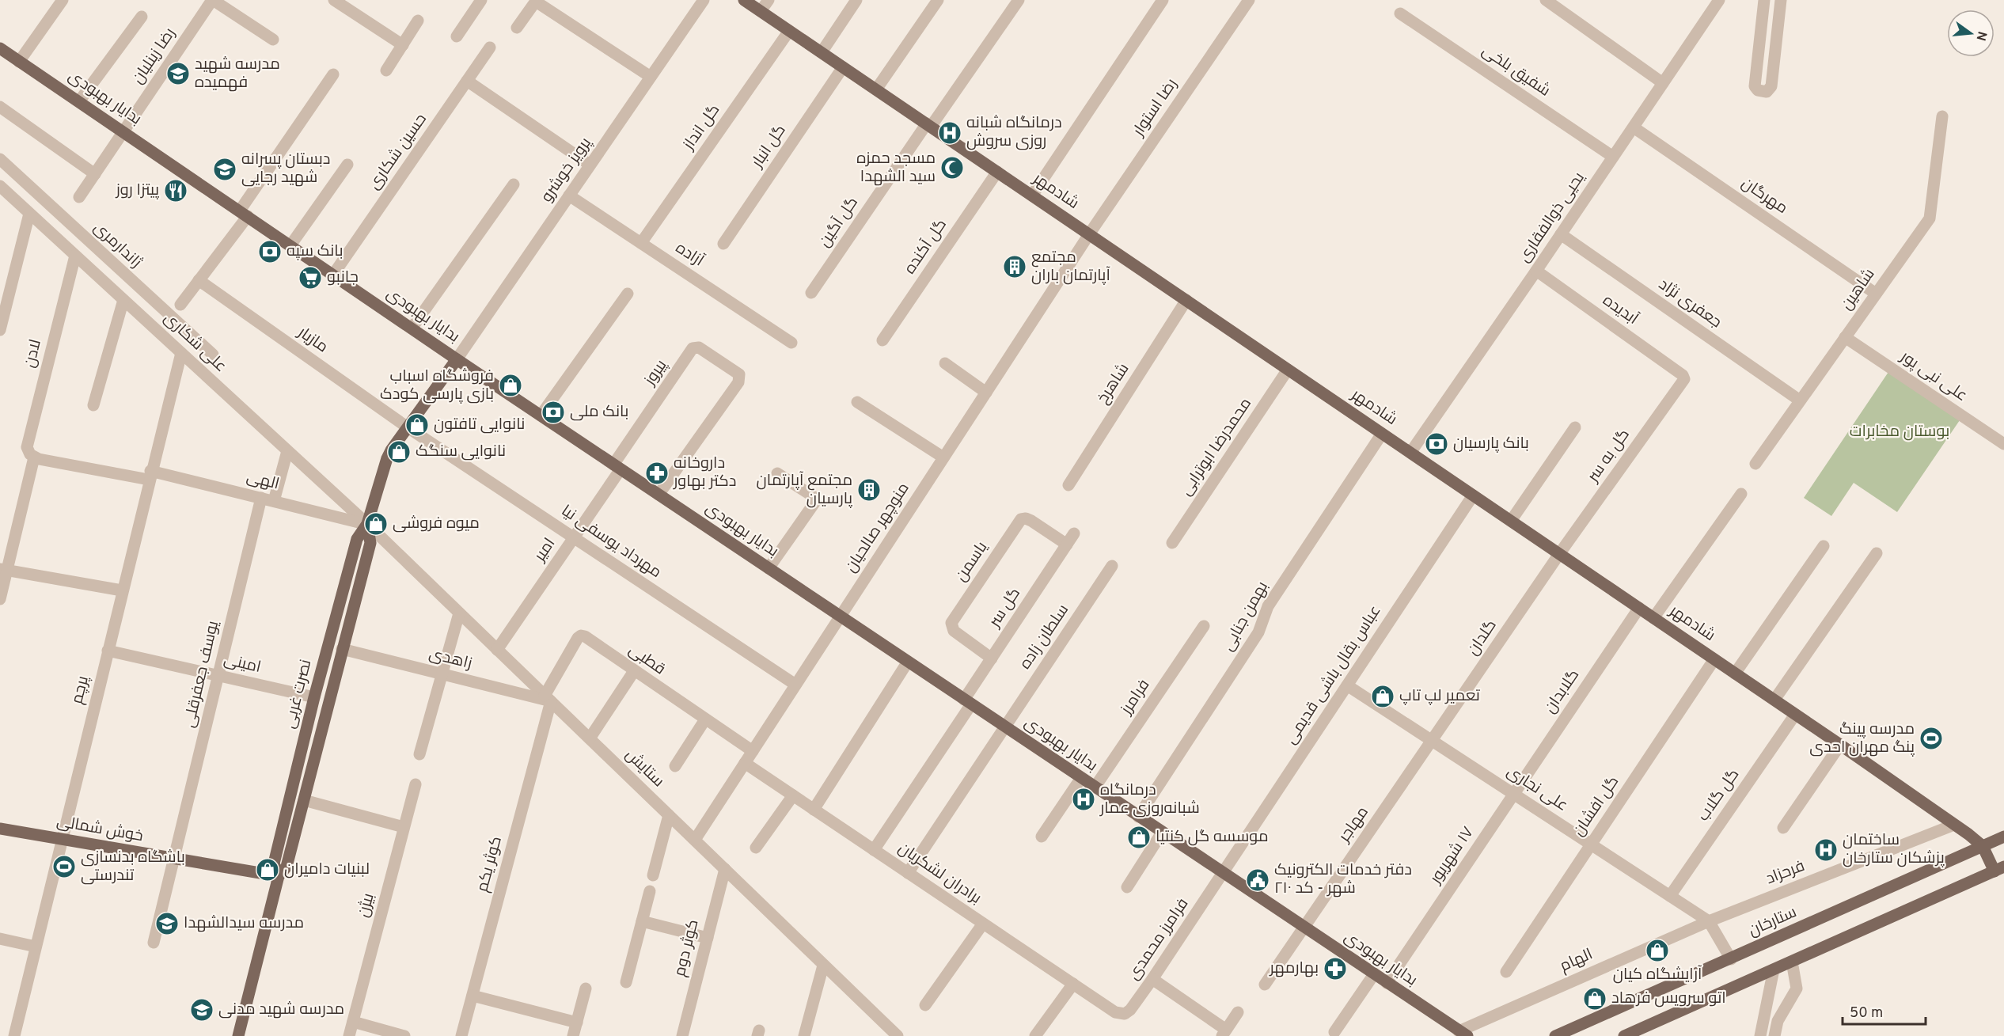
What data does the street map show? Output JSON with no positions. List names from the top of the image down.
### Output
{
  "streets": {
    "main road": [
      "بدایار بهبودی",
      "شادمهر",
      "نصرت غربی",
      "خوش شمالی",
      "ستارخان"
    ],
    "street": [
      "رضا زینلیان",
      "شفیق بلخی",
      "رضا استوار",
      "گل انداز",
      "گل انبار",
      "حسین شکاری",
      "پرویز خوشرو",
      "مهرگان",
      "یحیی ذوالفقاری",
      "گل آگین",
      "ژاندارمری",
      "گل آکنده",
      "آزاده",
      "شاهین",
      "جعفری نژاد",
      "آبدیده",
      "مازیار",
      "علی شکاری",
      "لادن",
      "پیروز",
      "علی نبی پور",
      "شاهرخ",
      "محمدرضا ابوترابی",
      "گل به سر",
      "الهی",
      "منوچهر صالحیان",
      "مهرداد یوسفی نیا",
      "امیر",
      "یاسمن",
      "گل سر",
      "بهمن جنابی",
      "سلطان زاده",
      "گلدان",
      "زاهدی",
      "قطبی",
      "امینی",
      "یوسف جعفرقلی",
      "عباس بقال باشی قدیمی",
      "پرچم",
      "گلابدان",
      "فرامرز",
      "ستایش",
      "علی نجاری",
      "گل گلاب",
      "گل افشان",
      "مهاجر",
      "١٧ شهریور",
      "کوثر یکم",
      "فرحزاد",
      "برادران لشکریان",
      "بیژن",
      "فرامرز محمدی",
      "کوثر دوم",
      "الهام"
    ]
  },
  "crossings": [
    ["رضا زینلیان", "بدایار بهبودی"],
    ["شفیق بلخی", "یحیی ذوالفقاری"],
    ["بدایار بهبودی", "حسین شکاری"],
    ["بدایار بهبودی", "پرویز خوشرو"],
    ["بدایار بهبودی", "پیروز"],
    ["بدایار بهبودی", "منوچهر صالحیان"],
    ["بدایار بهبودی", "امیر"],
    ["بدایار بهبودی", "گل سر"],
    ["بدایار بهبودی", "بهمن جنابی"],
    ["بدایار بهبودی", "سلطان زاده"],
    ["بدایار بهبودی", "عباس بقال باشی قدیمی"],
    ["بدایار بهبودی", "نصرت غربی"],
    ["بدایار بهبودی", "فرامرز"],
    ["بدایار بهبودی", "مهاجر"],
    ["بدایار بهبودی", "١٧ شهریور"],
    ["بدایار بهبودی", "فرامرز محمدی"],
    ["بدایار بهبودی", "الهام"],
    ["رضا استوار", "شادمهر"],
    ["رضا استوار", "منوچهر صالحیان"],
    ["گل انداز", "شادمهر"],
    ["گل انداز", "آزاده"],
    ["گل انبار", "شادمهر"],
    ["پرویز خوشرو", "آزاده"],
    ["پرویز خوشرو", "نصرت غربی"],
    ["شادمهر", "یحیی ذوالفقاری"],
    ["شادمهر", "گل آگین"],
    ["شادمهر", "گل آکنده"],
    ["شادمهر", "شاهرخ"],
    ["شادمهر", "محمدرضا ابوترابی"],
    ["شادمهر", "گل به سر"],
    ["شادمهر", "منوچهر صالحیان"],
    ["شادمهر", "بهمن جنابی"],
    ["شادمهر", "گلدان"],
    ["شادمهر", "عباس بقال باشی قدیمی"],
    ["شادمهر", "گلابدان"],
    ["شادمهر", "گل گلاب"],
    ["شادمهر", "گل افشان"],
    ["شادمهر", "فرحزاد"],
    ["شادمهر", "ستارخان"],
    ["مهرگان", "یحیی ذوالفقاری"],
    ["مهرگان", "شاهین"],
    ["یحیی ذوالفقاری", "جعفری نژاد"],
    ["یحیی ذوالفقاری", "آبدیده"],
    ["شاهین", "جعفری نژاد"],
    ["شاهین", "علی نبی پور"],
    ["آبدیده", "گل به سر"],
    ["مازیار", "مهرداد یوسفی نیا"],
    ["مازیار", "نصرت غربی"],
    ["علی شکاری", "لادن"],
    ["علی شکاری", "الهی"],
    ["علی شکاری", "پرچم"],
    ["علی شکاری", "نصرت غربی"],
    ["علی شکاری", "ستایش"],
    ["لادن", "الهی"],
    ["پیروز", "امیر"],
    ["گل به سر", "گلدان"],
    ["الهی", "یوسف جعفرقلی"],
    ["الهی", "پرچم"],
    ["الهی", "نصرت غربی"],
    ["الهی", "ستایش"],
    ["منوچهر صالحیان", "مهرداد یوسفی نیا"],
    ["منوچهر صالحیان", "قطبی"],
    ["منوچهر صالحیان", "ستایش"],
    ["منوچهر صالحیان", "برادران لشکریان"],
    ["مهرداد یوسفی نیا", "امیر"],
    ["مهرداد یوسفی نیا", "نصرت غربی"],
    ["امیر", "ستایش"],
    ["یاسمن", "گل سر"],
    ["گل سر", "برادران لشکریان"],
    ["سلطان زاده", "برادران لشکریان"],
    ["گلدان", "علی نجاری"],
    ["گلدان", "مهاجر"],
    ["زاهدی", "قطبی"],
    ["زاهدی", "نصرت غربی"],
    ["زاهدی", "ستایش"],
    ["زاهدی", "کوثر یکم"],
    ["قطبی", "ستایش"],
    ["قطبی", "کوثر یکم"],
    ["امینی", "یوسف جعفرقلی"],
    ["امینی", "پرچم"],
    ["امینی", "نصرت غربی"],
    ["یوسف جعفرقلی", "خوش شمالی"],
    ["عباس بقال باشی قدیمی", "علی نجاری"],
    ["عباس بقال باشی قدیمی", "فرامرز محمدی"],
    ["پرچم", "خوش شمالی"],
    ["گلابدان", "علی نجاری"],
    ["گلابدان", "١٧ شهریور"],
    ["نصرت غربی", "ستایش"],
    ["نصرت غربی", "خوش شمالی"],
    ["ستایش", "کوثر یکم"],
    ["ستایش", "کوثر دوم"],
    ["علی نجاری", "گل گلاب"],
    ["علی نجاری", "گل افشان"],
    ["علی نجاری", "مهاجر"],
    ["علی نجاری", "١٧ شهریور"],
    ["علی نجاری", "فرحزاد"],
    ["علی نجاری", "الهام"],
    ["فرحزاد", "الهام"],
    ["برادران لشکریان", "فرامرز محمدی"]
  ],
  "parks": ["بوستان مخابرات"],
  "places": {
    "school or university": [
      "مدرسه شهید فهمیده",
      "دبستان پسرانه شهید رجایی",
      "مدرسه سیدالشهدا",
      "مدرسه شهید مدنی"
    ],
    "hospital": ["درمانگاه شبانه روزی سروش", "درمانگاه شبانه‌روزی عمار", "ساختمان پزشکان ستارخان"],
    "mosque": ["مسجد حمزه سید الشهدا"],
    "restaurant": ["پیتزا روز"],
    "bank": ["بانک سپه", "بانک ملی", "بانک پارسیان"],
    "building": ["مجتمع آپارتمان باران", "مجتمع آپارتمان پارسیان"],
    "supermarket": ["جانبو"],
    "shop": [
      "فروشگاه اسباب بازی پارسی کودک",
      "نانوایی تافتون",
      "نانوایی سنگک",
      "میوه فروشی",
      "تعمیر لپ تاپ",
      "موسسه گل کنتیا",
      "لبنیات دامیران",
      "آرایشگاه کیان",
      "اتو سرویس فرهاد"
    ],
    "pharmacy": ["داروخانه دکتر بهاور", "بهارمهر"],
    "sports": ["مدرسه پینگ پنگ مهران احدی", "باشگاه بدنسازی تندرستی"],
    "public building": ["دفتر خدمات الکترونیک شهر - کد ۲۱۰"]
  },
  "scale_bar": "50 m",
  "north": "right"
}
